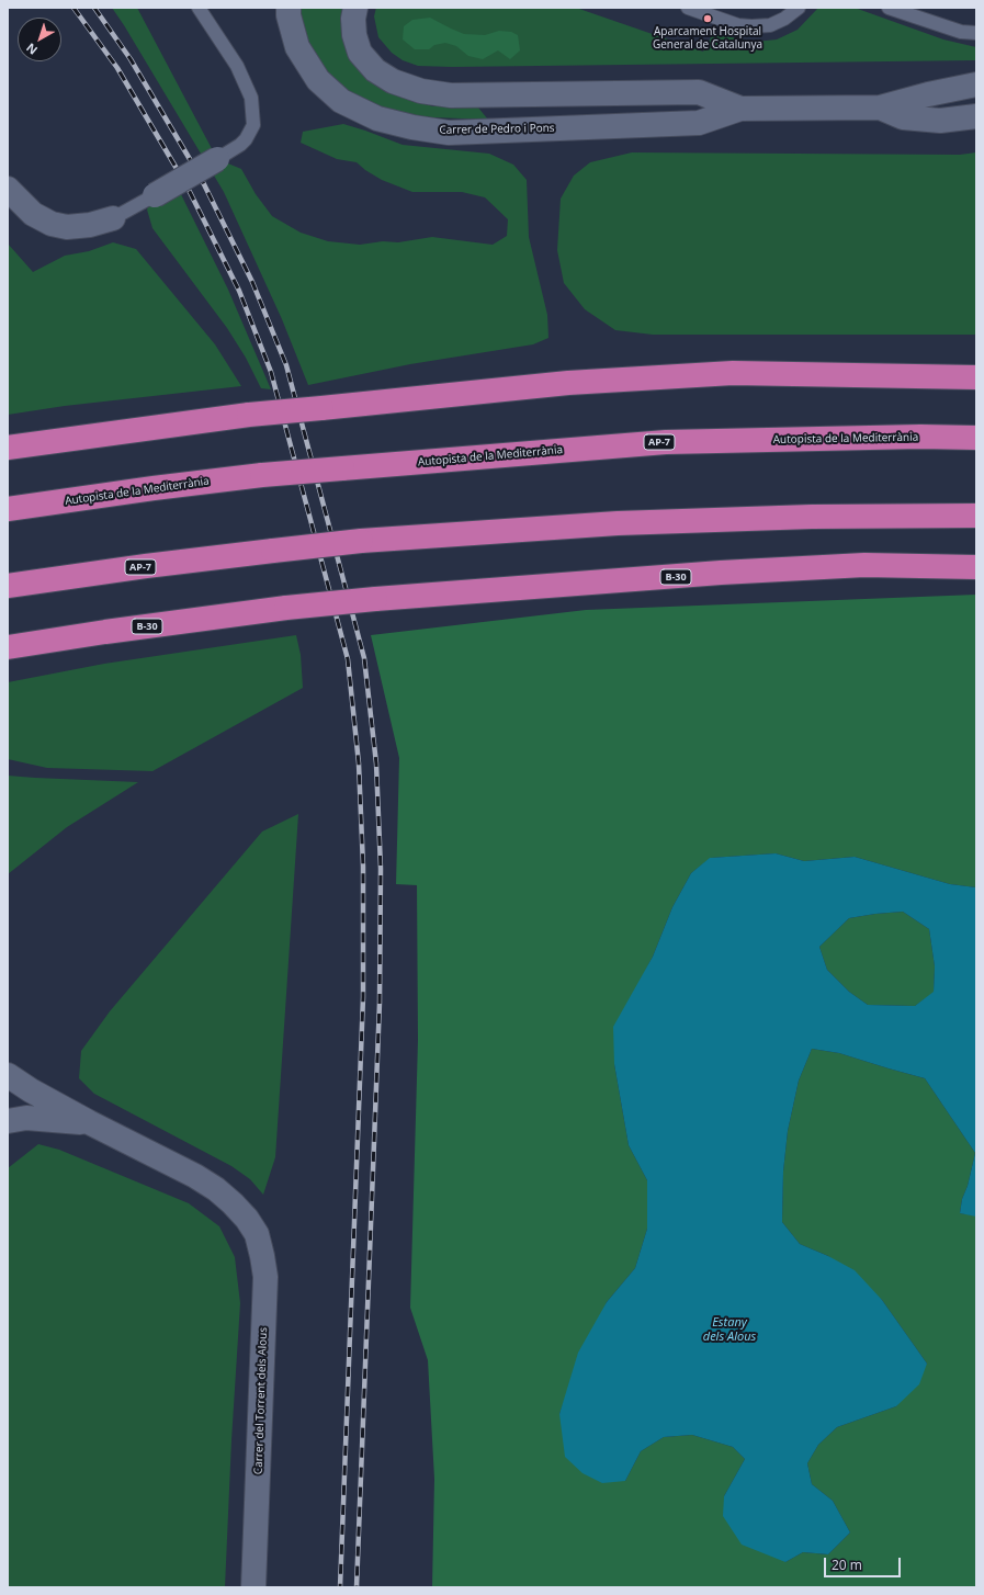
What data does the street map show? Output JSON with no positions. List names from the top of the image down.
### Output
{
  "streets": {
    "highway": ["Autopista de la Mediterrània", "AP-7", "B-30"],
    "street": ["Carrer de Pedro i Pons", "Carrer del Torrent dels Alous"]
  },
  "water": ["Estany dels Alous"],
  "places": ["Aparcament Hospital General de Catalunya"],
  "scale_bar": "20 m",
  "north": "bottom left"
}
